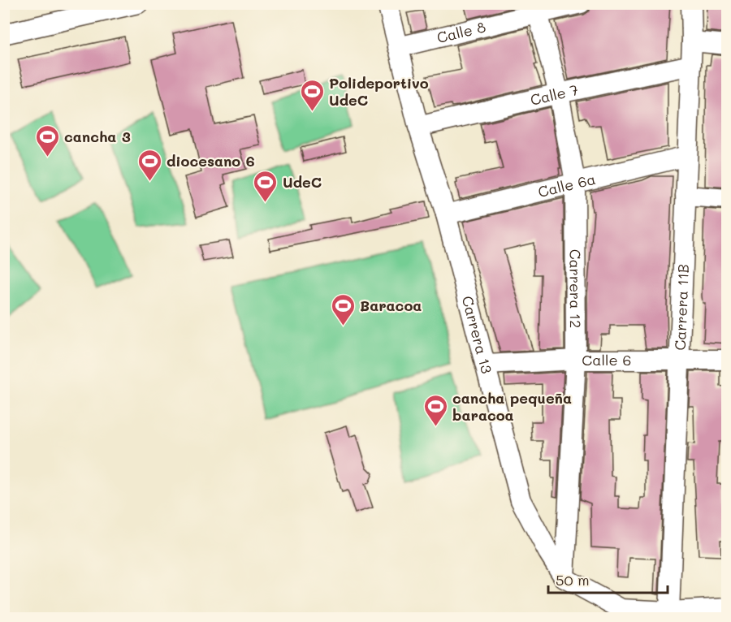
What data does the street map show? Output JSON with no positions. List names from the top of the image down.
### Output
{
  "streets": {
    "street": [
      "Calle 8",
      "Calle 7",
      "Calle 6a",
      "Carrera 12",
      "Carrera 11B",
      "Carrera 13",
      "Calle 6"
    ]
  },
  "crossings": [
    ["Calle 8", "Carrera 12"],
    ["Calle 8", "Carrera 13"],
    ["Calle 7", "Carrera 12"],
    ["Calle 7", "Carrera 11B"],
    ["Calle 7", "Carrera 13"],
    ["Calle 6a", "Carrera 12"],
    ["Calle 6a", "Carrera 11B"],
    ["Calle 6a", "Carrera 13"],
    ["Carrera 12", "Carrera 13"],
    ["Carrera 12", "Calle 6"],
    ["Carrera 11B", "Calle 6"],
    ["Carrera 13", "Calle 6"]
  ],
  "places": {
    "sports": [
      "Polideportivo UdeC",
      "cancha 3",
      "diocesano 6",
      "UdeC",
      "Baracoa",
      "cancha pequeña baracoa"
    ]
  },
  "scale_bar": "50 m"
}
